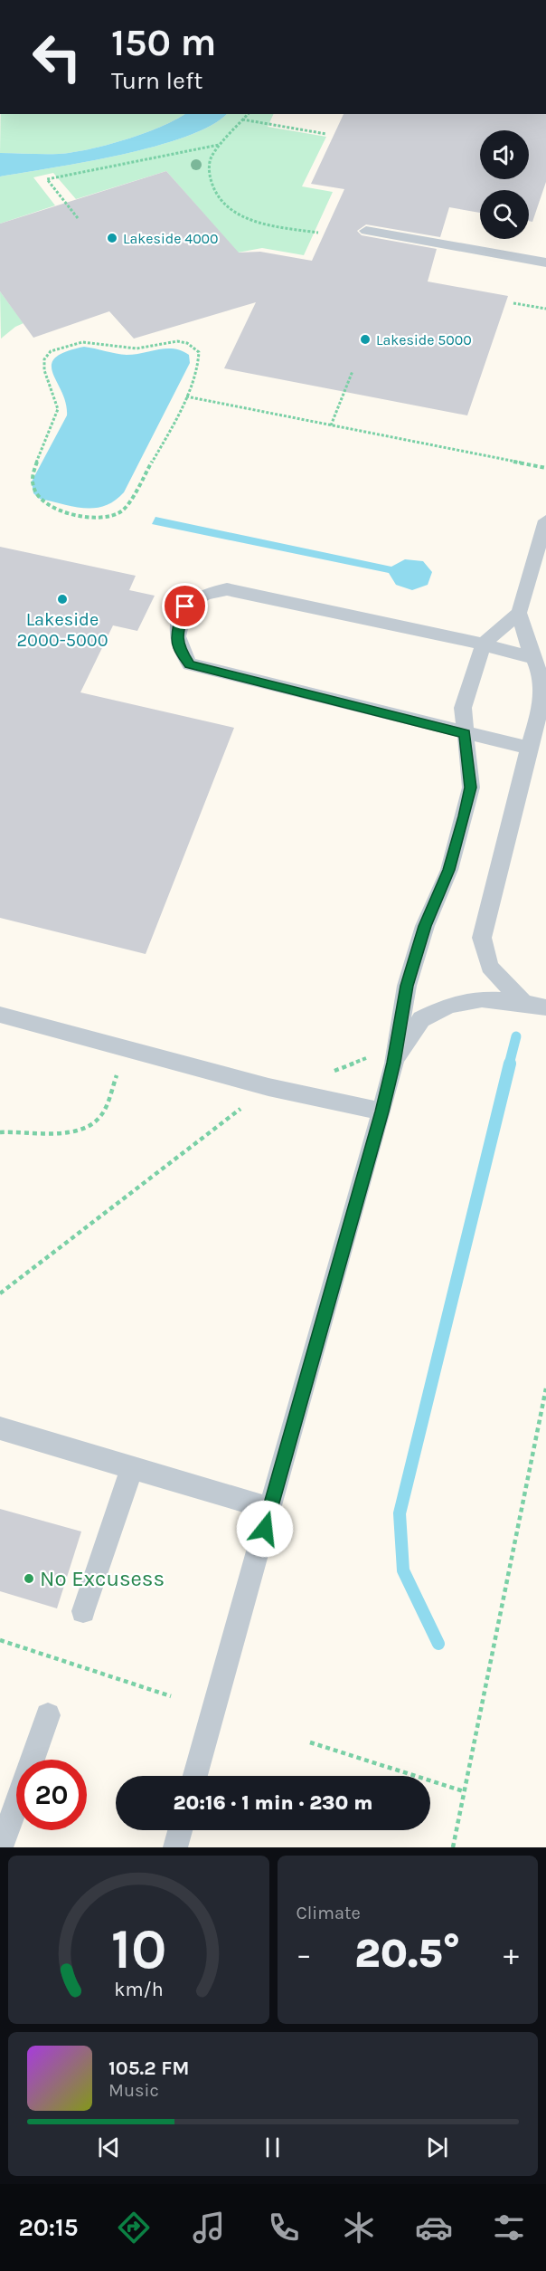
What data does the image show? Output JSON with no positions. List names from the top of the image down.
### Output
{
  "places": [
    "Lakeside 4000",
    "Lakeside 5000",
    "Lakeside 2000-5000",
    "No Excusess"
  ],
  "page": {
    "turn": ["150 m", "Turn left"],
    "limit": "20",
    "trip": "20:16 · 1 min · 230 m",
    "tile": "Climate",
    "heat": ["−", "20.5°", "+"],
    "song": ["105.2 FM", "Music"],
    "tabs": "20:15",
    "gauge": ["10", "km/h"]
  }
}
